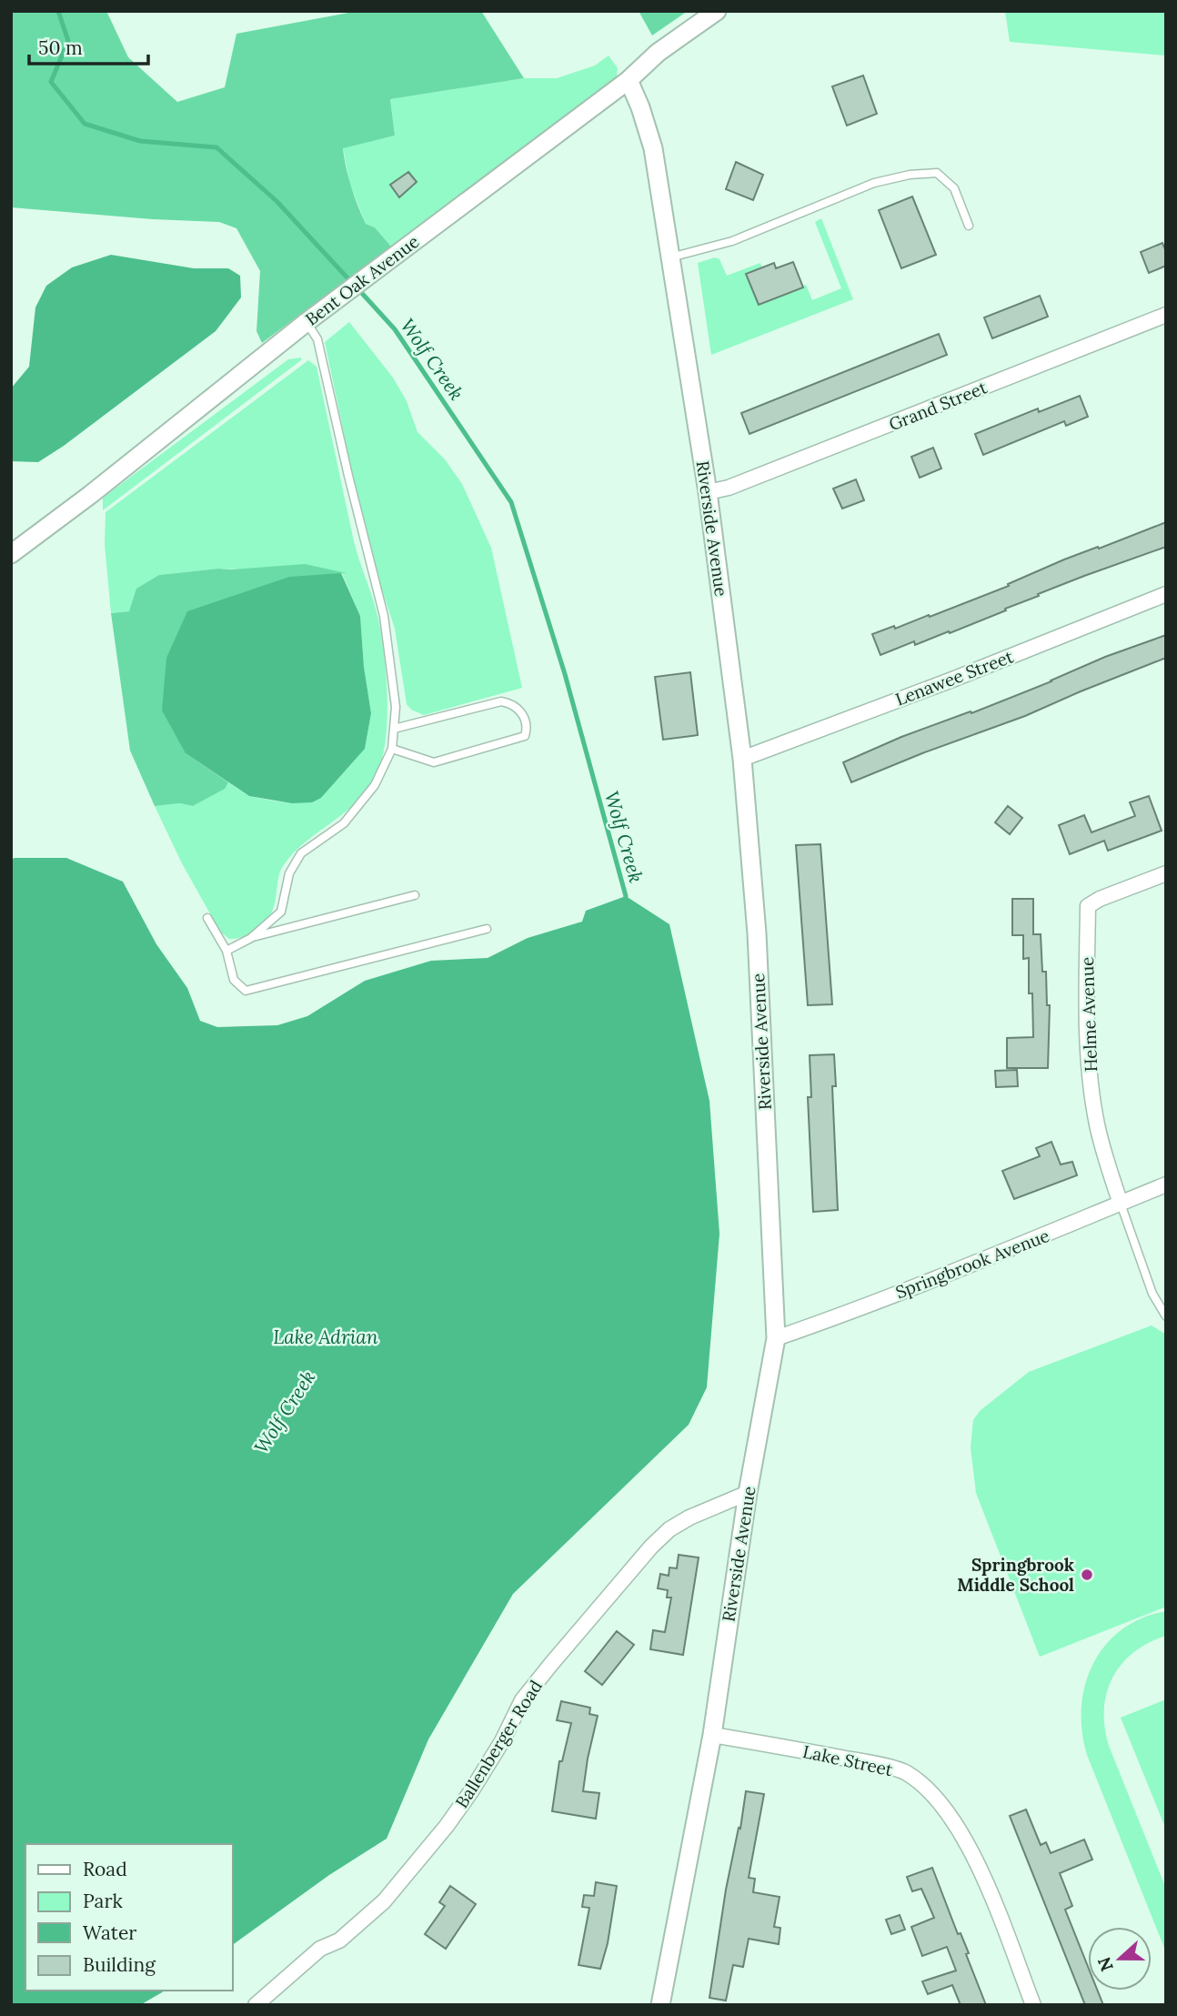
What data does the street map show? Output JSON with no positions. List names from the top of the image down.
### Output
{
  "streets": {
    "street": [
      "Bent Oak Avenue",
      "Grand Street",
      "Riverside Avenue",
      "Lenawee Street",
      "Helme Avenue",
      "Springbrook Avenue",
      "Ballenberger Road",
      "Lake Street"
    ]
  },
  "crossings": [
    ["Bent Oak Avenue", "Riverside Avenue"],
    ["Grand Street", "Riverside Avenue"],
    ["Riverside Avenue", "Lenawee Street"],
    ["Riverside Avenue", "Springbrook Avenue"],
    ["Riverside Avenue", "Ballenberger Road"],
    ["Riverside Avenue", "Lake Street"],
    ["Helme Avenue", "Springbrook Avenue"]
  ],
  "water": ["Wolf Creek", "Lake Adrian"],
  "places": ["Springbrook Middle School"],
  "legend": [
    "Road",
    "Park",
    "Water",
    "Building"
  ],
  "scale_bar": "50 m",
  "north": "left"
}
